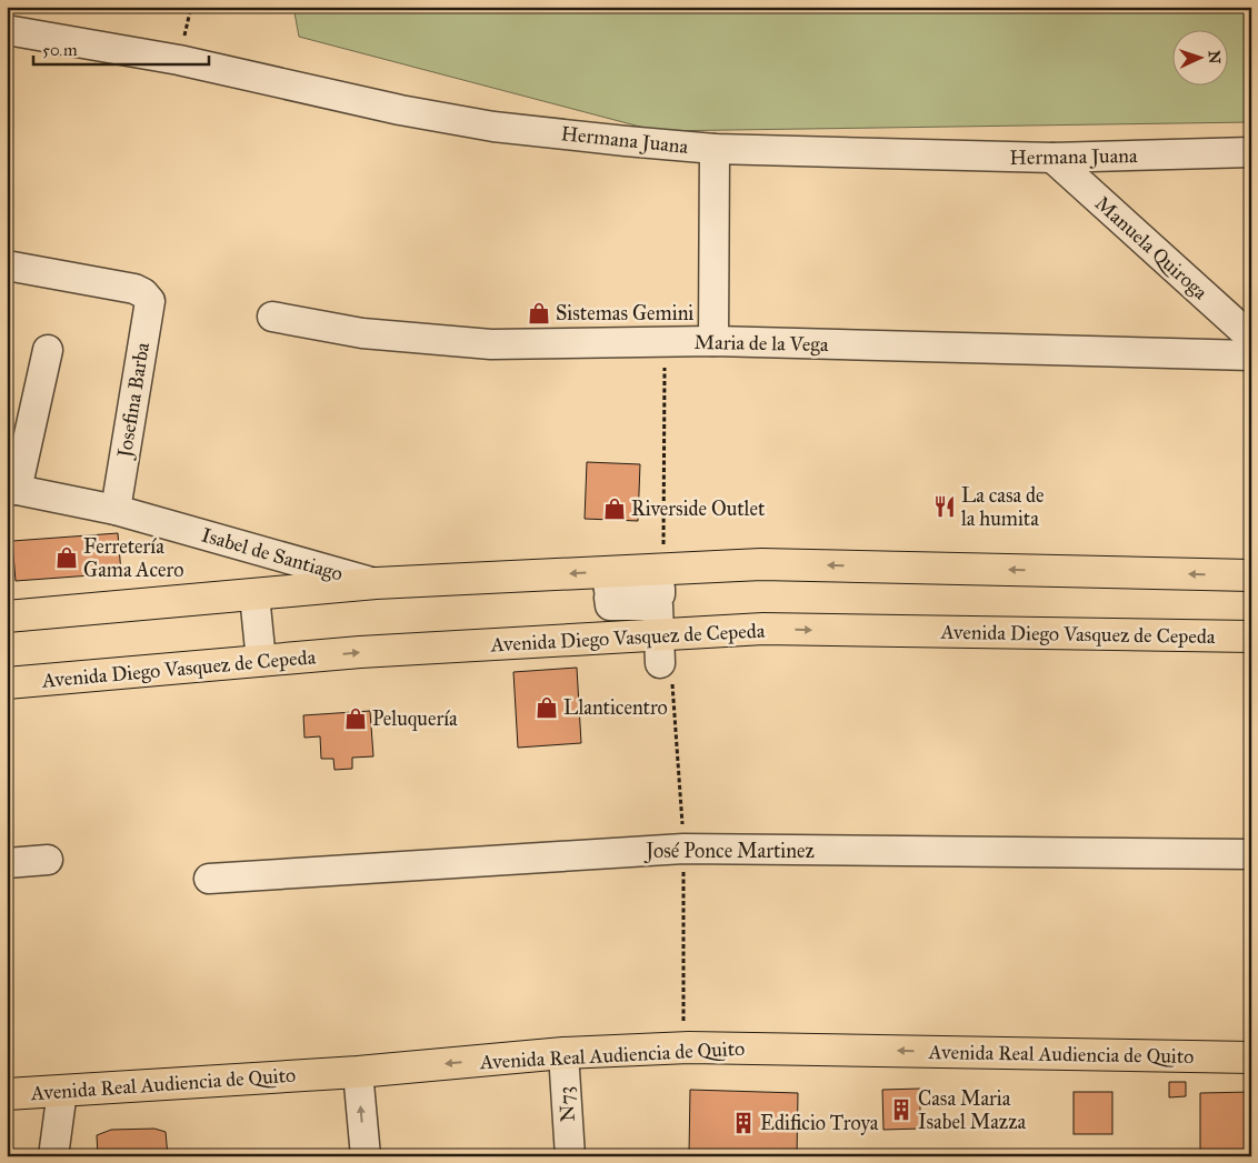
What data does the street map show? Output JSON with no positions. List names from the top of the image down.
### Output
{
  "streets": {
    "main road": ["Avenida Diego Vasquez de Cepeda", "Avenida Real Audiencia de Quito"],
    "street": [
      "Hermana Juana",
      "Manuela Quiroga",
      "Maria de la Vega",
      "Josefina Barba",
      "Isabel de Santiago",
      "José Ponce Martinez",
      "N73"
    ]
  },
  "crossings": [
    ["Hermana Juana", "Manuela Quiroga"],
    ["Josefina Barba", "Isabel de Santiago"],
    ["Avenida Real Audiencia de Quito", "N73"]
  ],
  "one_way": ["Avenida Real Audiencia de Quito"],
  "places": {
    "shop": [
      "Sistemas Gemini",
      "Riverside Outlet",
      "Ferretería Gama Acero",
      "Llanticentro",
      "Peluquería"
    ],
    "restaurant": ["La casa de la humita"],
    "building": ["Casa Maria Isabel Mazza", "Edificio Troya"]
  },
  "scale_bar": "50 m",
  "north": "right"
}
